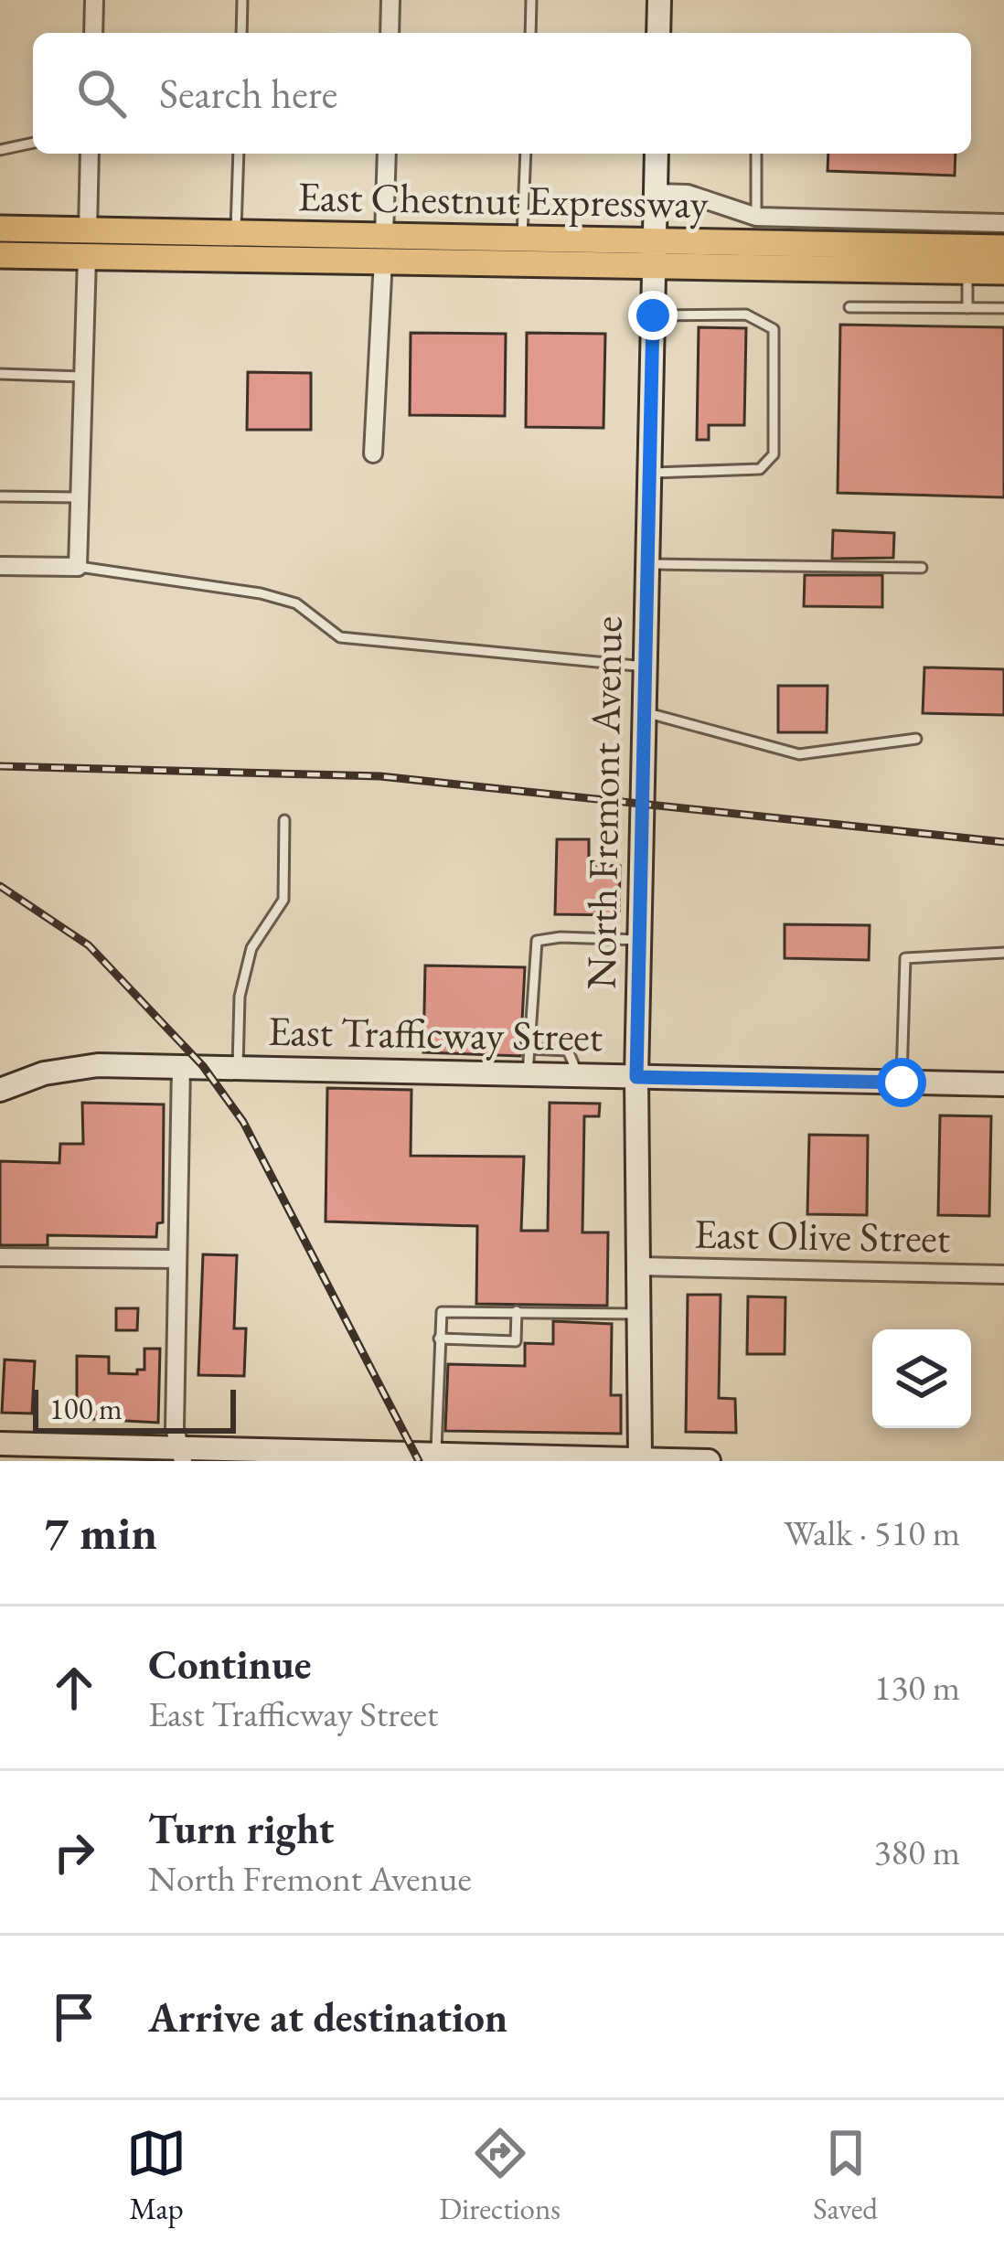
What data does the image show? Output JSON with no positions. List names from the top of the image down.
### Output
{
  "streets": {
    "main road": ["East Chestnut Expressway", "North Fremont Avenue", "East Trafficway Street"],
    "street": ["East Olive Street"]
  },
  "crossings": [
    ["East Chestnut Expressway", "North Fremont Avenue"],
    ["North Fremont Avenue", "East Trafficway Street"],
    ["North Fremont Avenue", "East Olive Street"]
  ],
  "scale_bar": "100 m",
  "page": {
    "search": "Search here",
    "scale": "100 m",
    "heading": ["7 min", "Walk · 510 m"],
    "list": [
      ["Continue", "East Trafficway Street", "130 m"],
      ["Turn right", "North Fremont Avenue", "380 m"],
      "Arrive at destination"
    ],
    "nav": ["Map", "Directions", "Saved"]
  }
}
